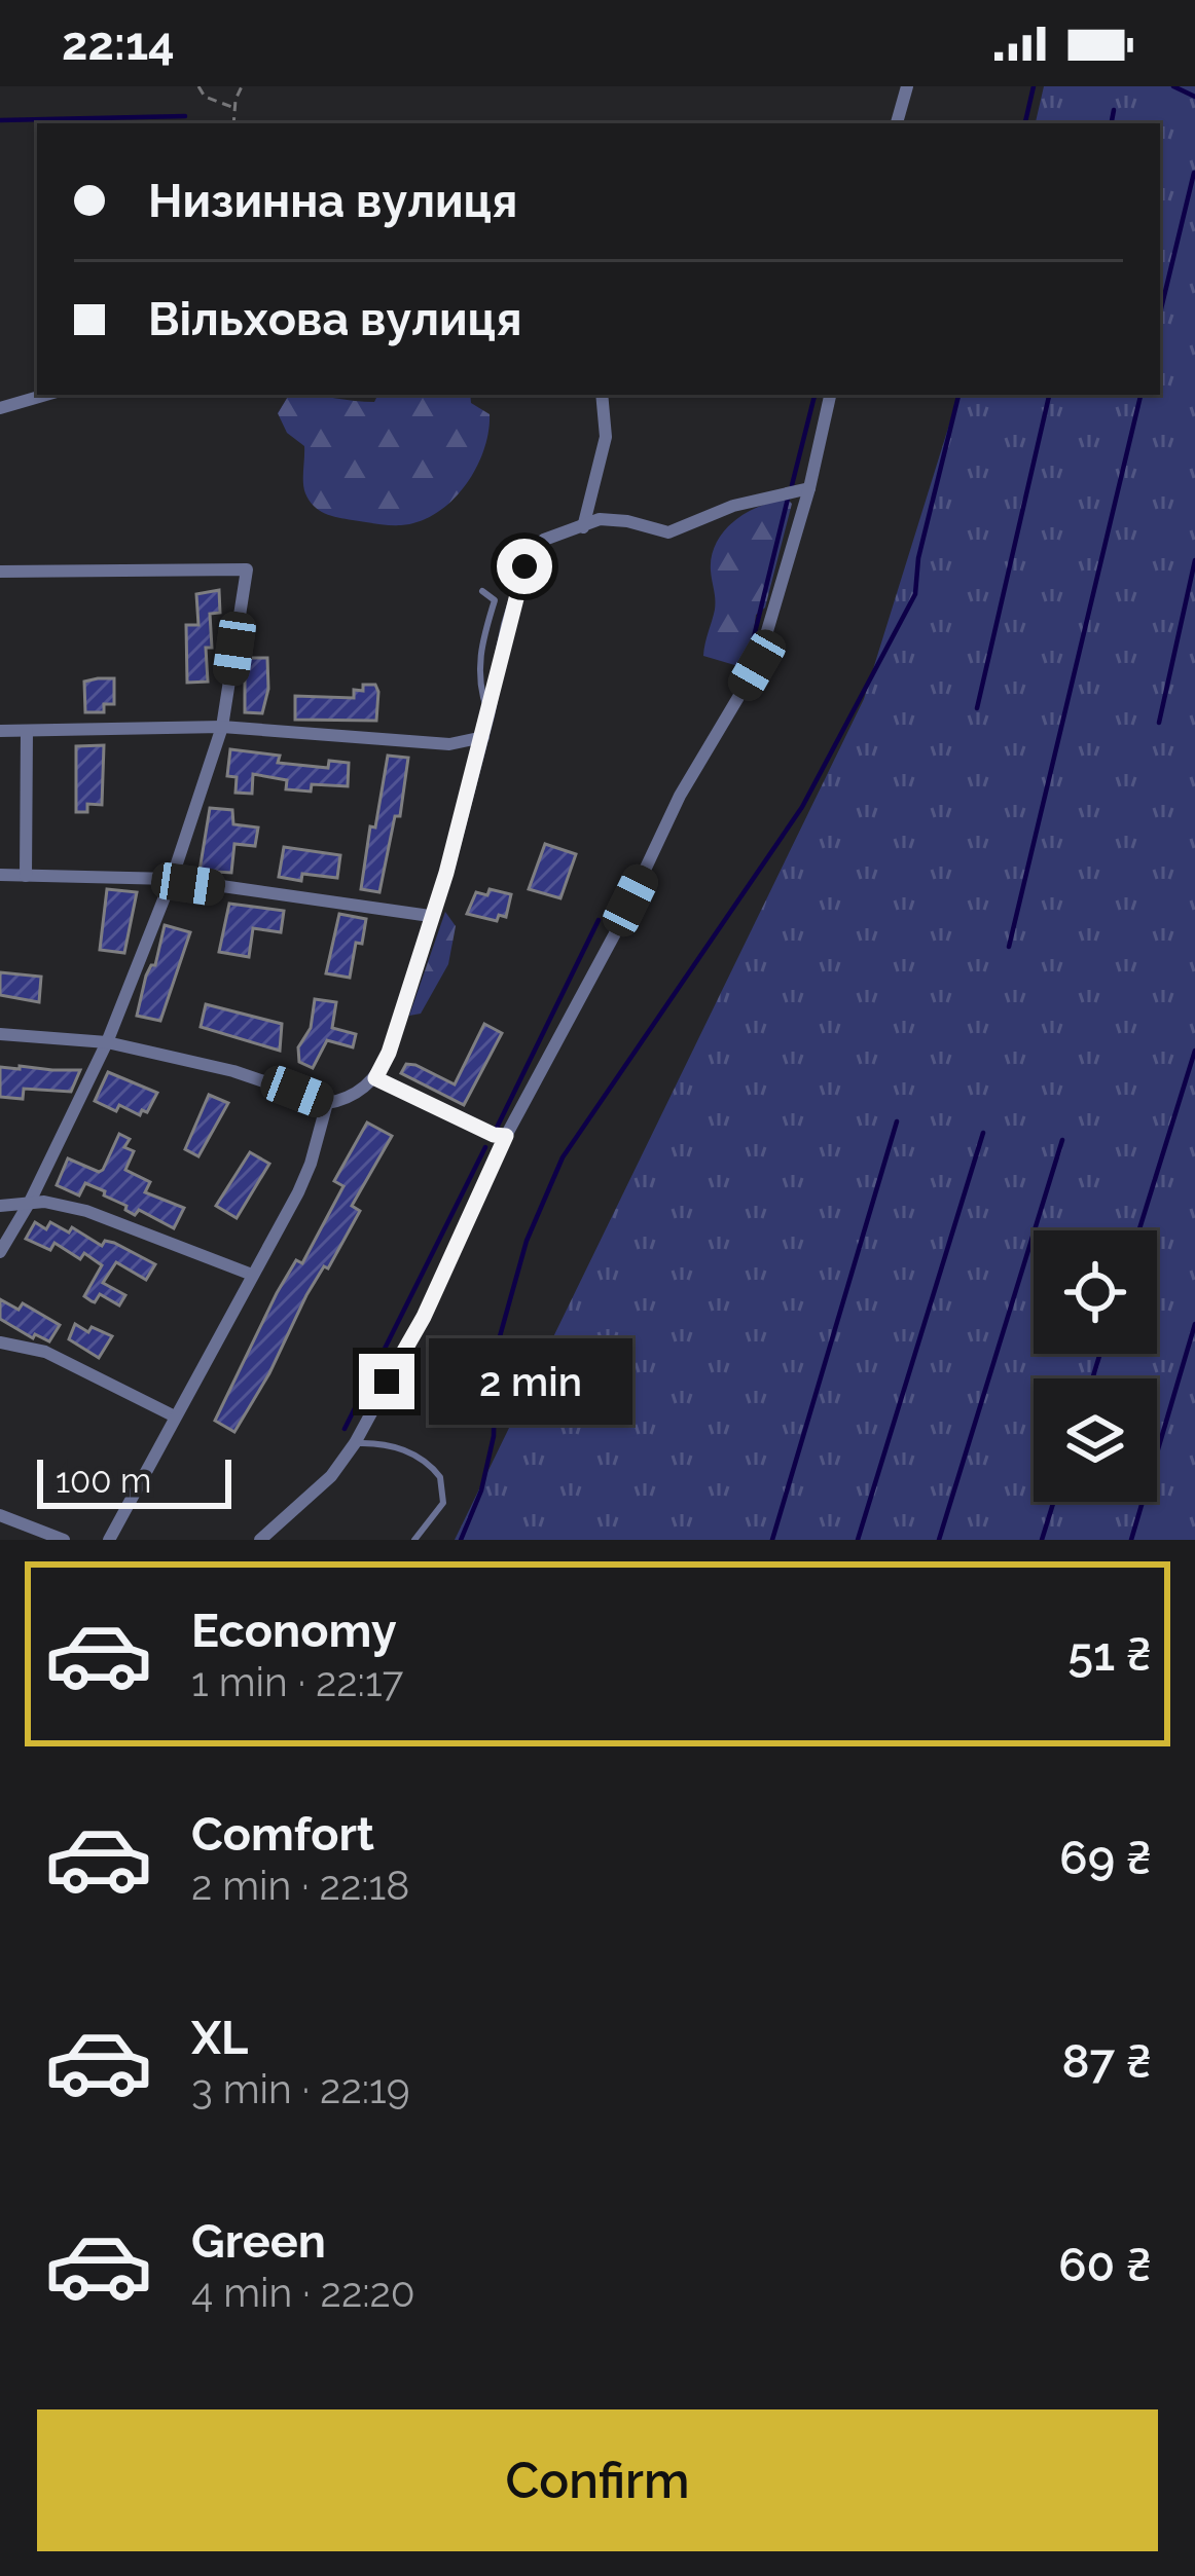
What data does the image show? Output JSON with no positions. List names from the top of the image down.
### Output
{
  "scale_bar": "100 m",
  "page": {
    "status": "22:14",
    "banner": ["Низинна вулиця", "Вільхова вулиця"],
    "bubble": "2 min",
    "scale": "100 m",
    "list": [
      {
        "name": "Economy",
        "note": "1 min · 22:17",
        "value": "51 ₴"
      },
      {
        "name": "Comfort",
        "note": "2 min · 22:18",
        "value": "69 ₴"
      },
      {
        "name": "XL",
        "note": "3 min · 22:19",
        "value": "87 ₴"
      },
      {
        "name": "Green",
        "note": "4 min · 22:20",
        "value": "60 ₴"
      }
    ],
    "buttons": "Confirm"
  }
}
